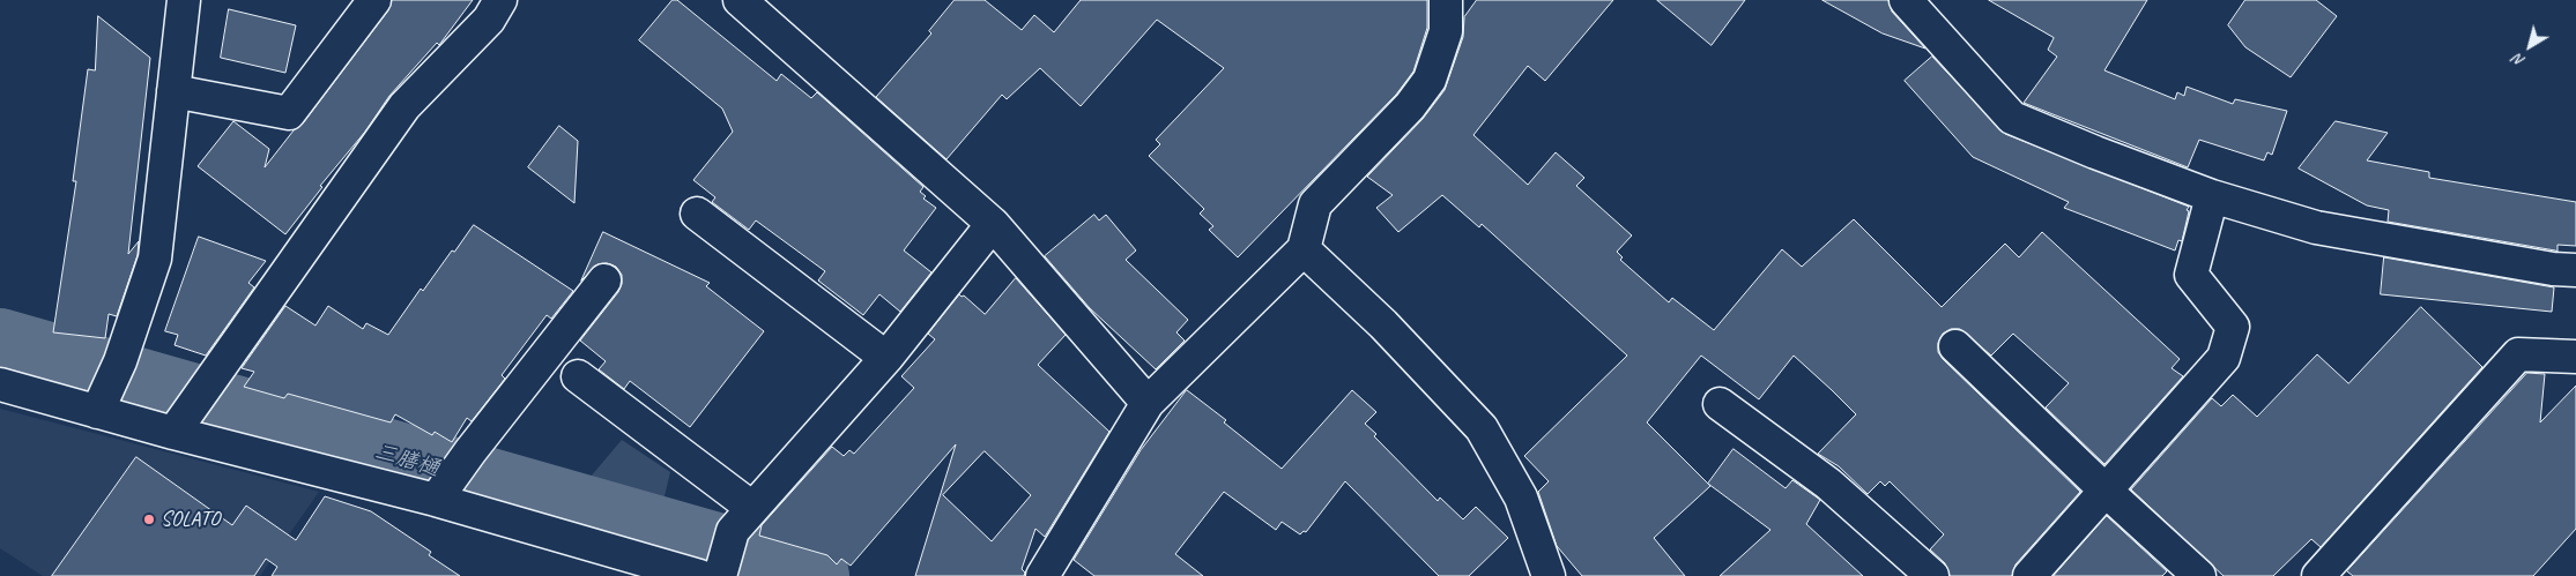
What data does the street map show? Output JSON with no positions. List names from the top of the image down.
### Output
{
  "water": ["三膳樋"],
  "places": ["SOLATO"],
  "north": "bottom left"
}
